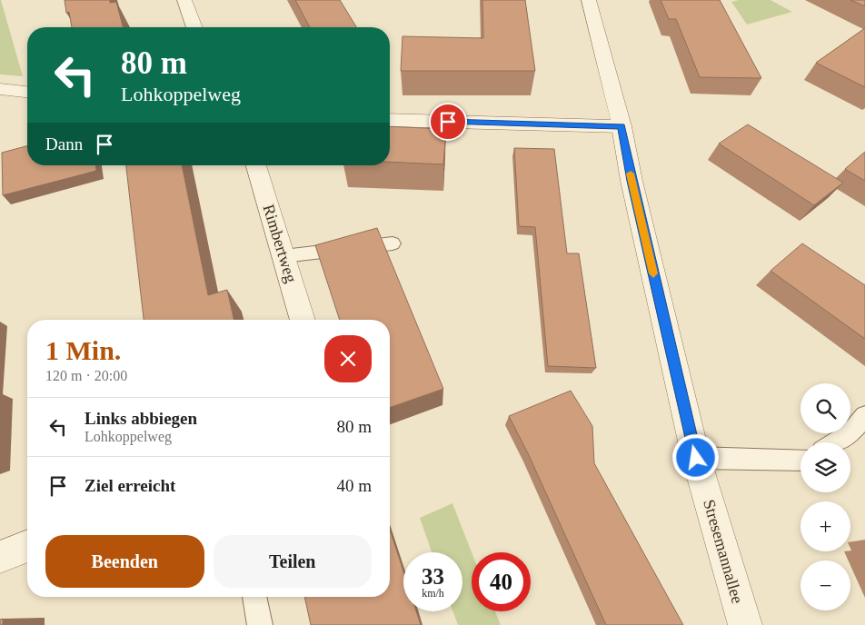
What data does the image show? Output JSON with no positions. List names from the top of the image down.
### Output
{
  "streets": {
    "street": ["Rimbertweg", "Stresemannallee"]
  },
  "page": {
    "turn": ["80 m", "Lohkoppelweg"],
    "then": "Dann",
    "heading": ["1 Min.", "120 m · 20:00"],
    "map_buttons": ["+", "−"],
    "list": [
      {
        "name": "Links abbiegen",
        "note": "Lohkoppelweg",
        "value": "80 m"
      },
      {
        "name": "Ziel erreicht",
        "value": "40 m"
      }
    ],
    "buttons": ["Beenden", "Teilen"],
    "speed": "33 km/h",
    "limit": "40"
  }
}
